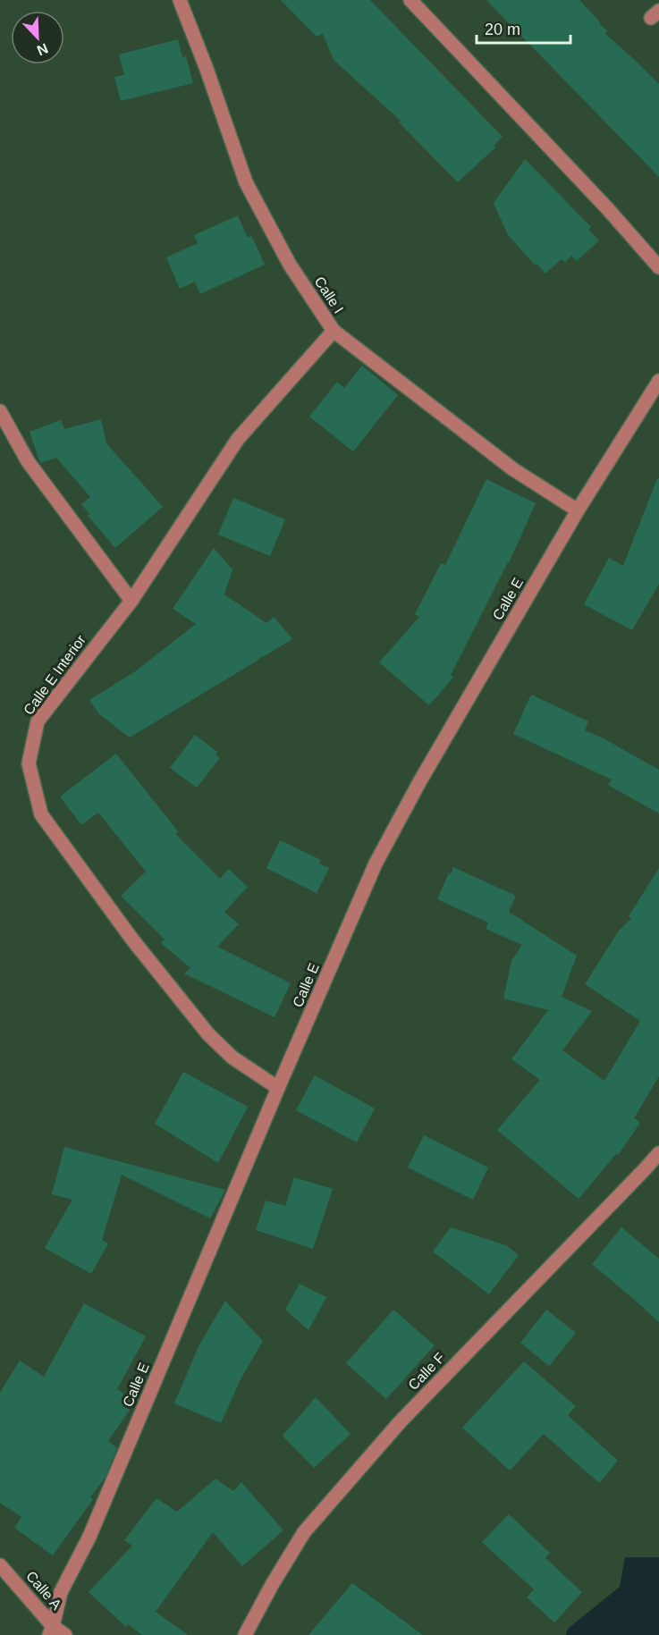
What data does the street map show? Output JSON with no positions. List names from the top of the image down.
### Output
{
  "streets": {
    "street": [
      "Calle I",
      "Calle E",
      "Calle E Interior",
      "Calle F",
      "Calle A"
    ]
  },
  "crossings": [
    ["Calle I", "Calle E"],
    ["Calle I", "Calle E Interior"],
    ["Calle E", "Calle E Interior"],
    ["Calle E", "Calle A"]
  ],
  "scale_bar": "20 m",
  "north": "bottom right"
}
